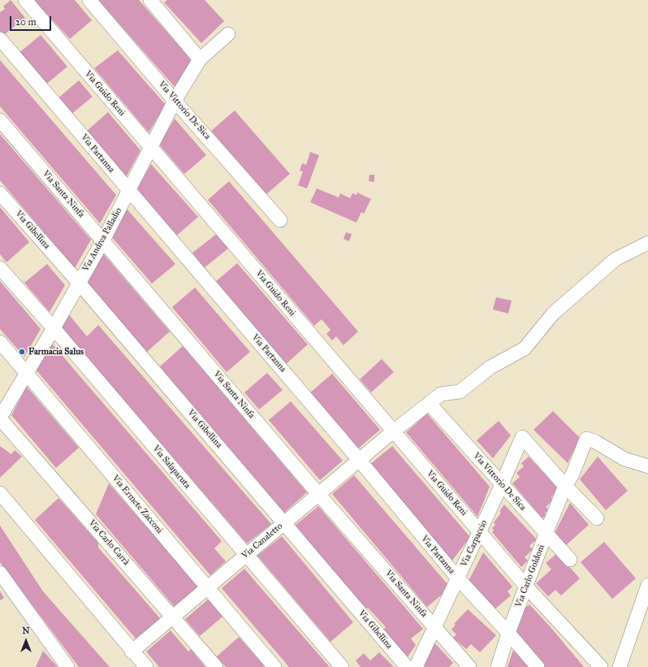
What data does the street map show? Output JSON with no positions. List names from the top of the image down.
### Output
{
  "streets": {
    "street": [
      "Via Guido Reni",
      "Via Vittorio De Sica",
      "Via Partanna",
      "Via Santa Ninfa",
      "Via Gibellina",
      "Via Andrea Palladio",
      "Via Salaparuta",
      "Via Ermete Zacconi",
      "Via Canaletto",
      "Via Carlo Carrà",
      "Via Carpaccio",
      "Via Carlo Goldoni"
    ]
  },
  "crossings": [
    ["Via Guido Reni", "Via Andrea Palladio"],
    ["Via Guido Reni", "Via Canaletto"],
    ["Via Guido Reni", "Via Carpaccio"],
    ["Via Guido Reni", "Via Carlo Goldoni"],
    ["Via Vittorio De Sica", "Via Andrea Palladio"],
    ["Via Vittorio De Sica", "Via Canaletto"],
    ["Via Vittorio De Sica", "Via Carpaccio"],
    ["Via Vittorio De Sica", "Via Carlo Goldoni"],
    ["Via Partanna", "Via Andrea Palladio"],
    ["Via Partanna", "Via Canaletto"],
    ["Via Partanna", "Via Carpaccio"],
    ["Via Partanna", "Via Carlo Goldoni"],
    ["Via Santa Ninfa", "Via Andrea Palladio"],
    ["Via Santa Ninfa", "Via Canaletto"],
    ["Via Santa Ninfa", "Via Carpaccio"],
    ["Via Gibellina", "Via Andrea Palladio"],
    ["Via Gibellina", "Via Canaletto"],
    ["Via Andrea Palladio", "Via Salaparuta"],
    ["Via Andrea Palladio", "Via Ermete Zacconi"],
    ["Via Andrea Palladio", "Via Carlo Carrà"],
    ["Via Salaparuta", "Via Canaletto"],
    ["Via Ermete Zacconi", "Via Canaletto"],
    ["Via Canaletto", "Via Carlo Carrà"],
    ["Via Carpaccio", "Via Carlo Goldoni"]
  ],
  "places": ["Farmacia Salus"],
  "scale_bar": "20 m",
  "north": "top"
}
